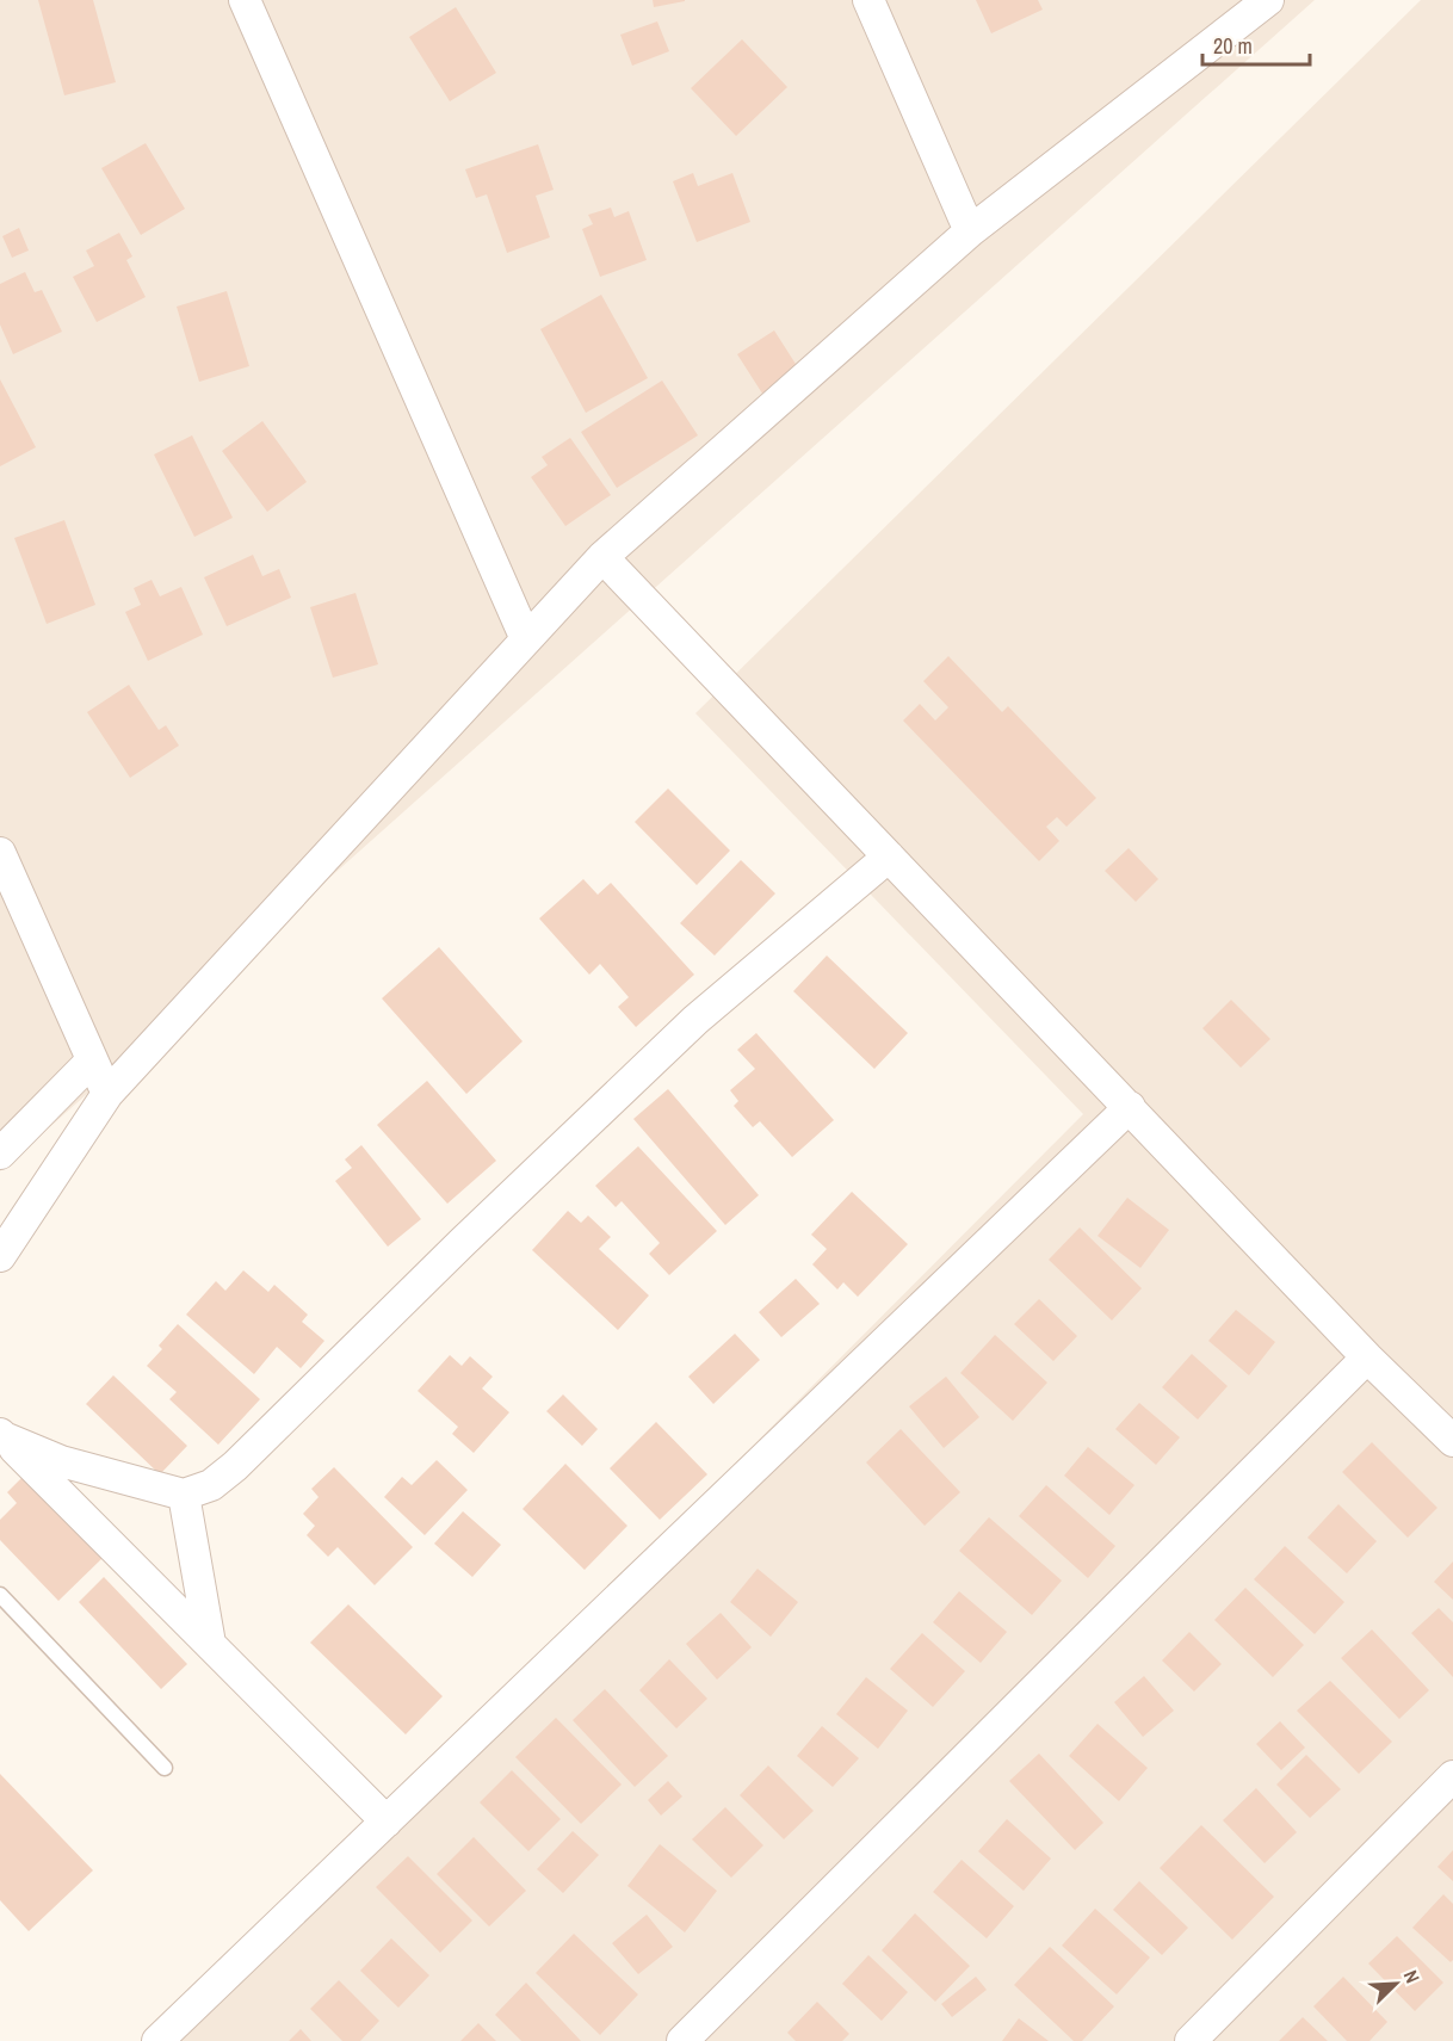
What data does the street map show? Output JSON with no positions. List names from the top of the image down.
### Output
{
  "scale_bar": "20 m",
  "north": "top right"
}
